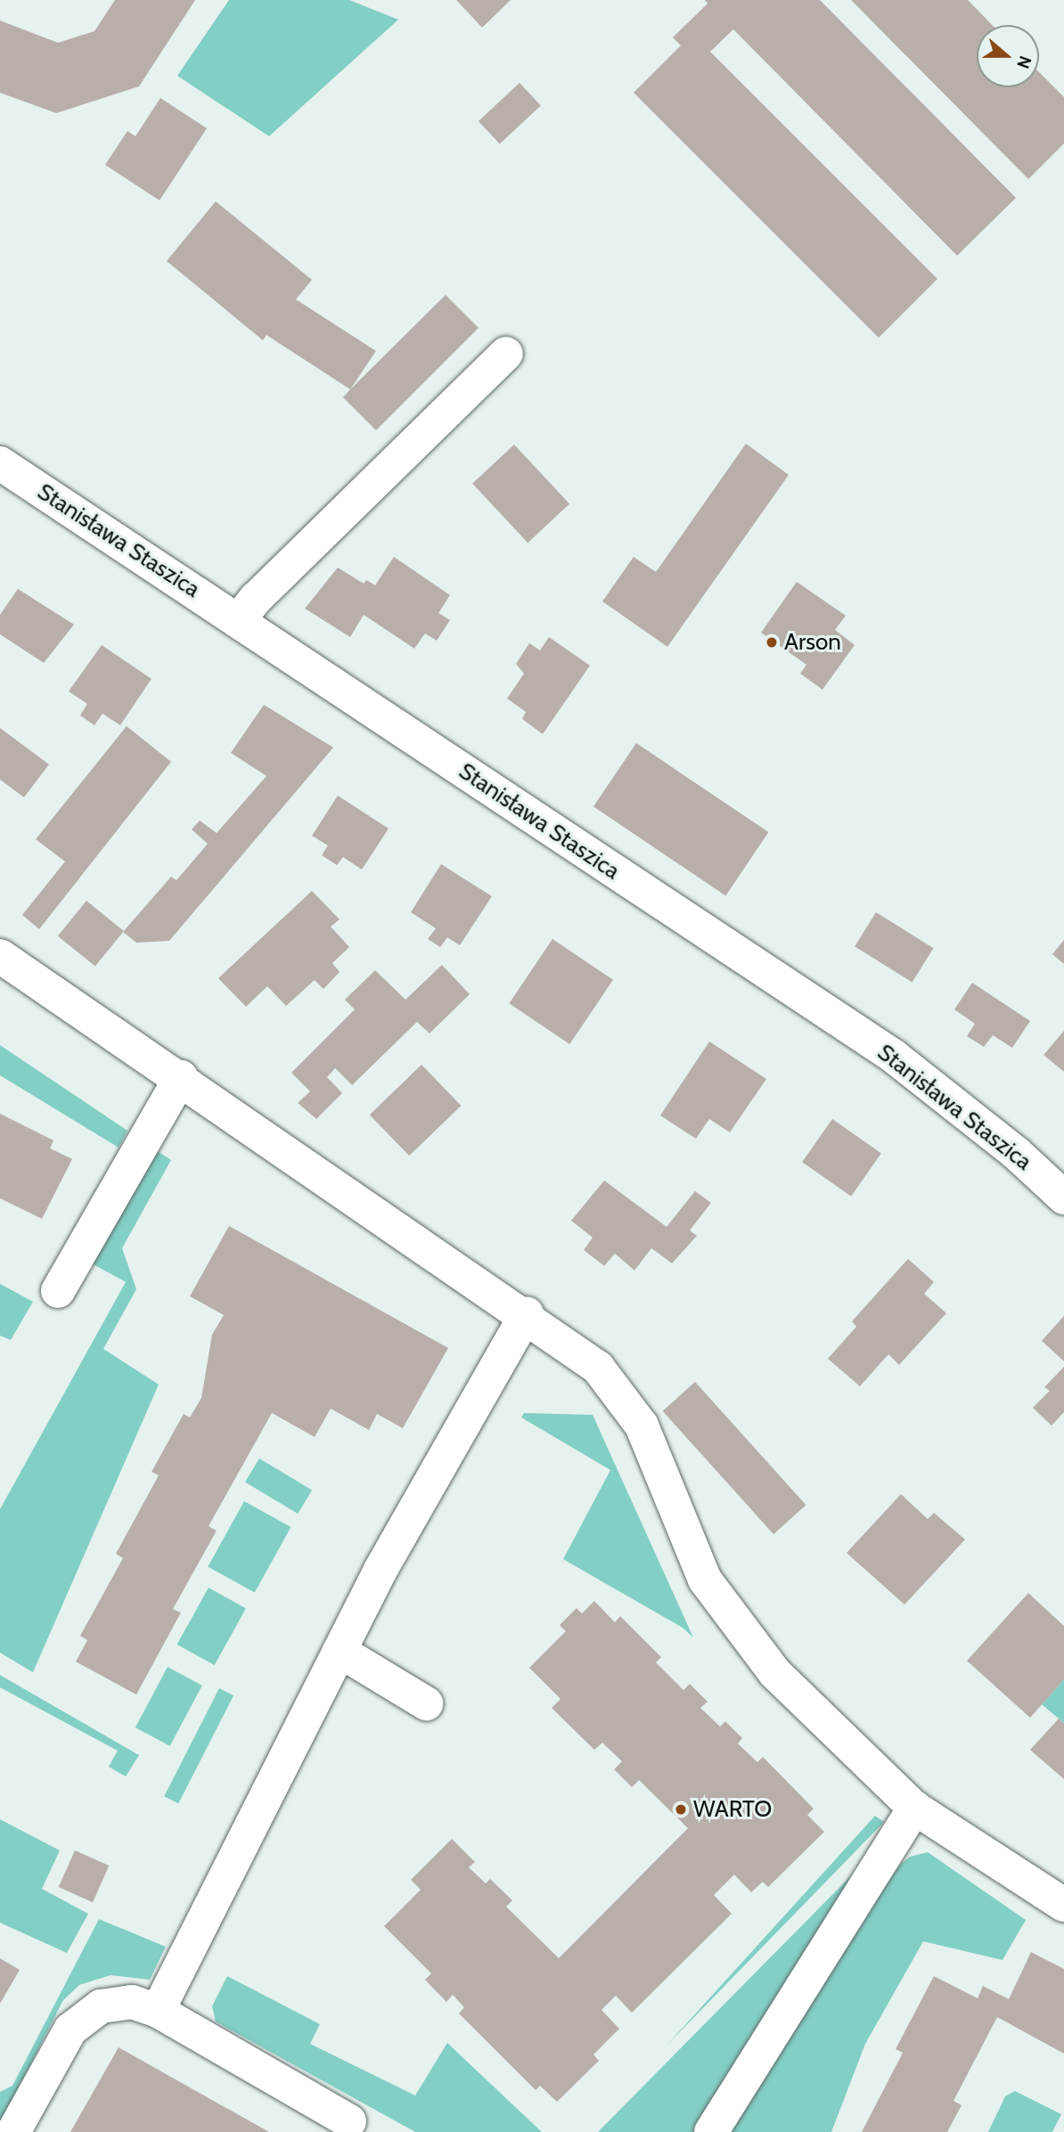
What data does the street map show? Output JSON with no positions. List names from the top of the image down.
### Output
{
  "streets": {
    "street": ["Stanisława Staszica"]
  },
  "places": ["Arson", "WARTO"],
  "north": "right"
}
